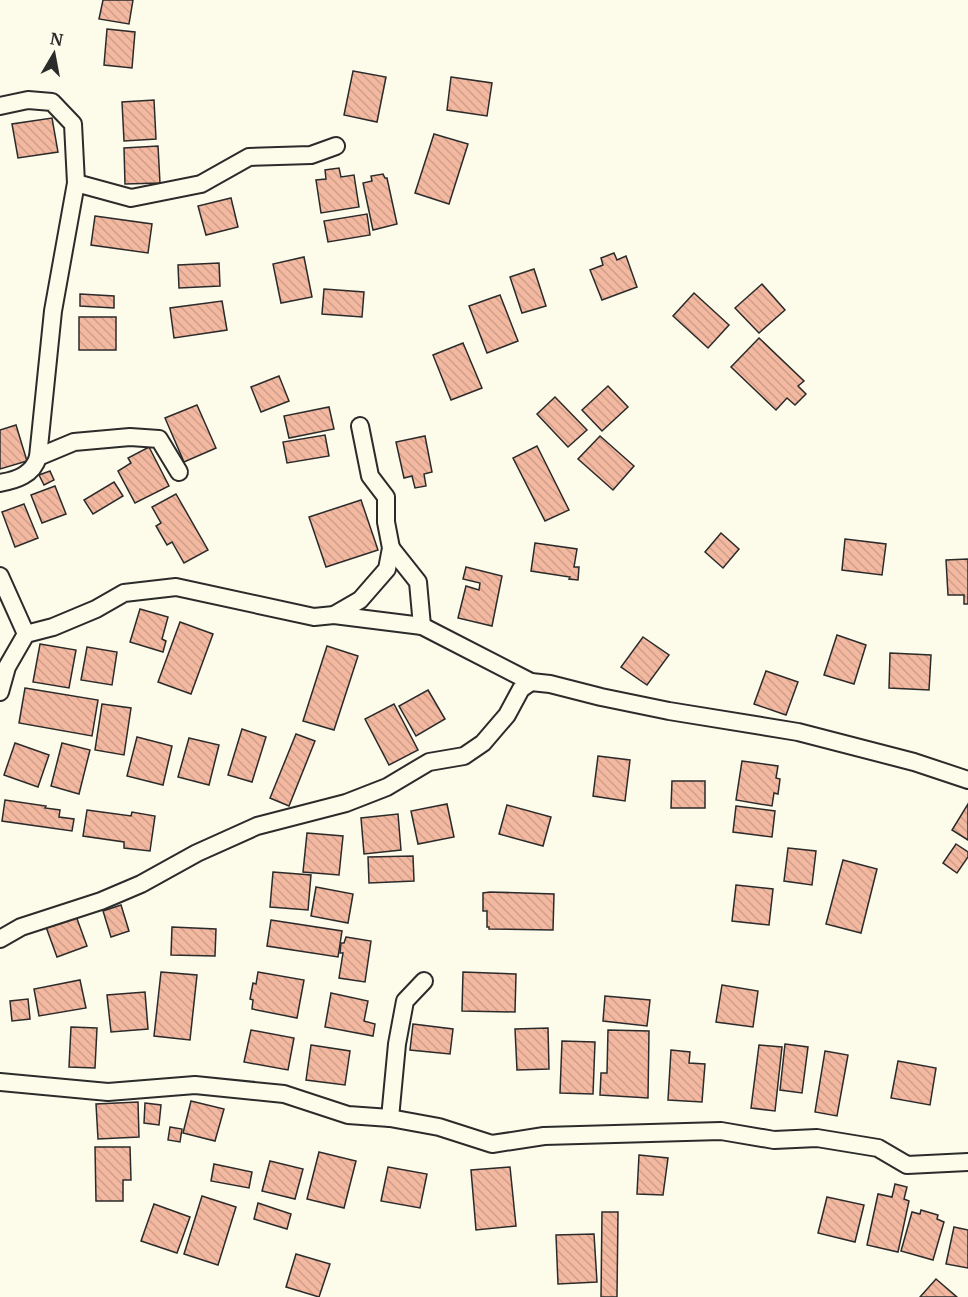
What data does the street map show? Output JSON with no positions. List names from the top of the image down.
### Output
{
  "north": "top"
}
